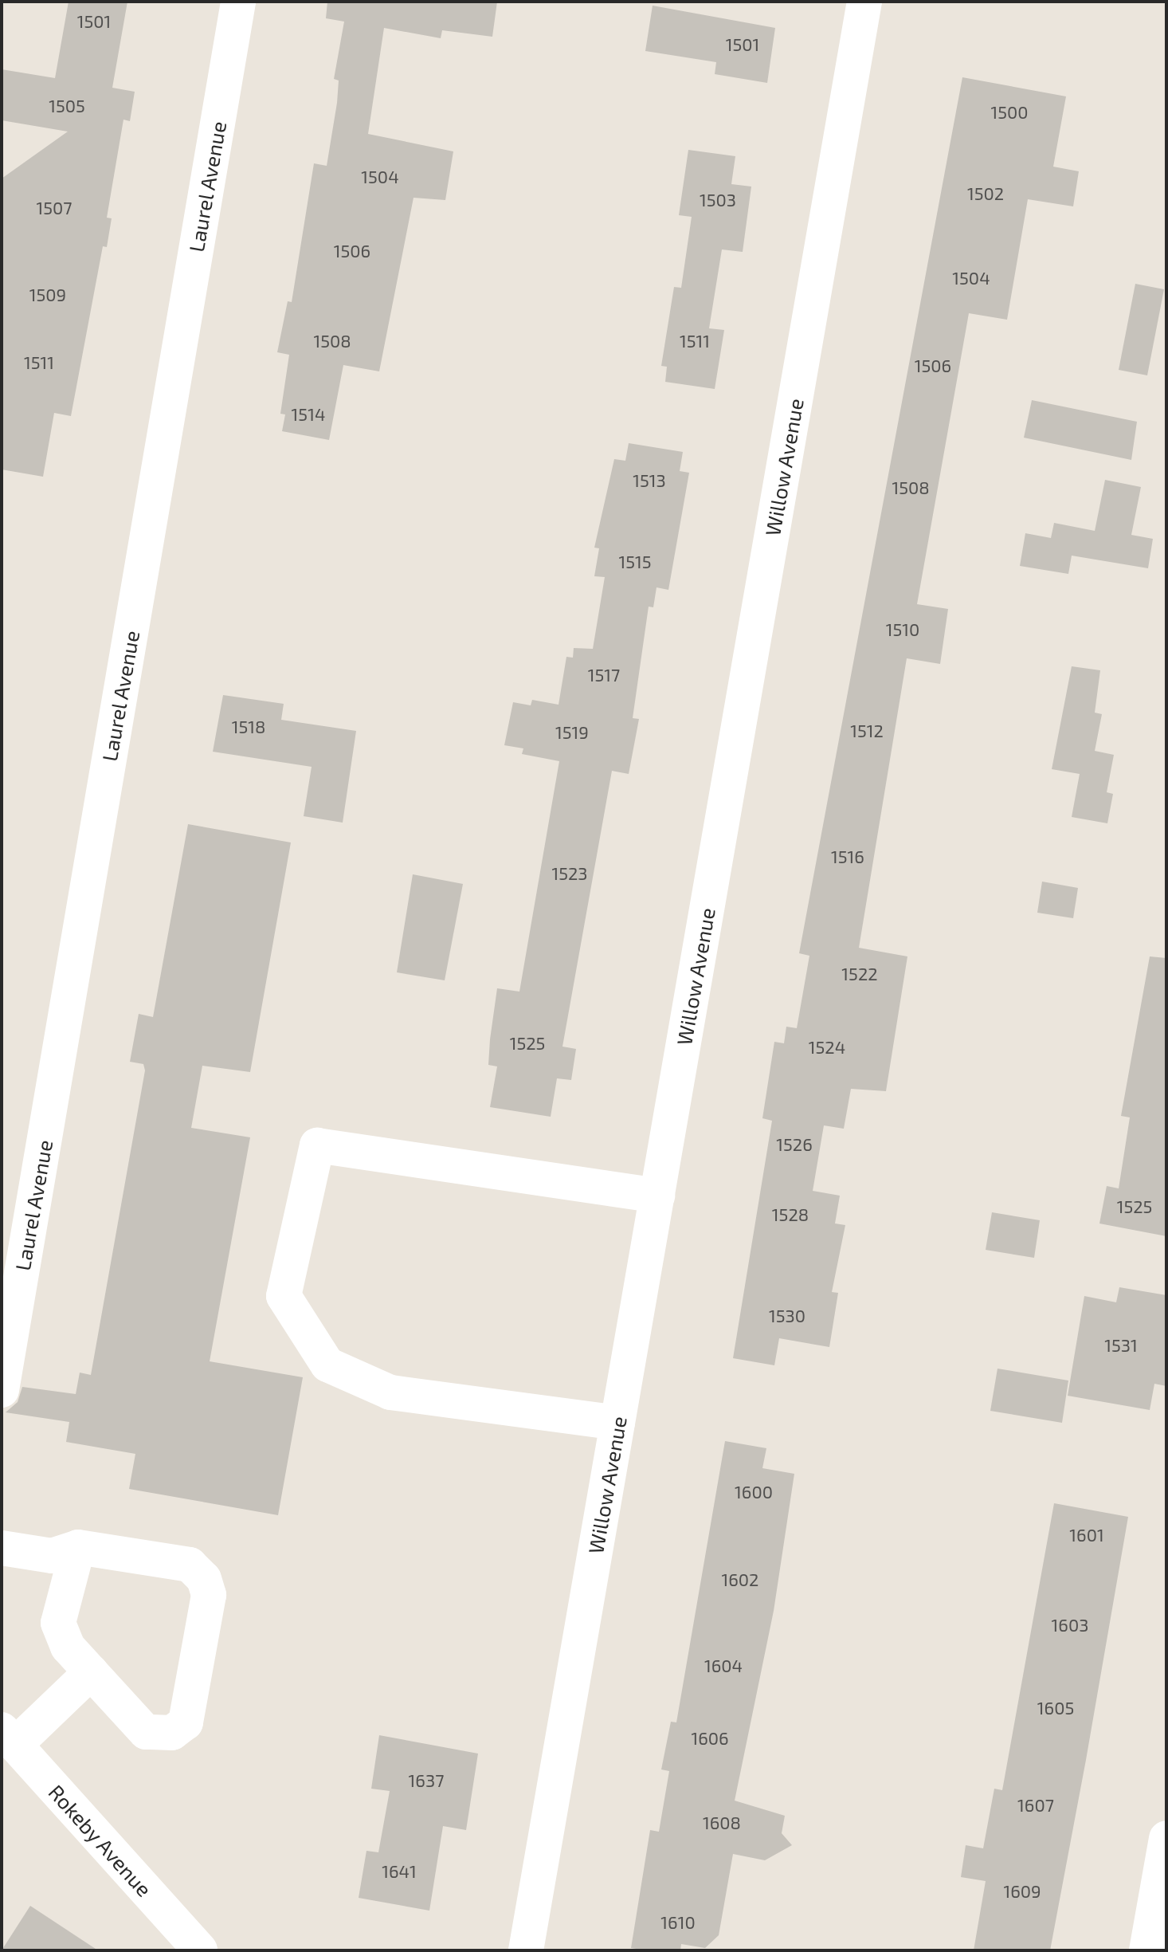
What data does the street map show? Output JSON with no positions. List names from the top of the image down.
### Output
{
  "streets": {
    "street": ["Laurel Avenue", "Willow Avenue", "Rokeby Avenue"]
  },
  "house_numbers": [
    "1501",
    "1501",
    "1505",
    "1500",
    "1504",
    "1502",
    "1503",
    "1507",
    "1506",
    "1504",
    "1509",
    "1508",
    "1511",
    "1511",
    "1506",
    "1514",
    "1513",
    "1508",
    "1515",
    "1510",
    "1517",
    "1518",
    "1512",
    "1519",
    "1516",
    "1523",
    "1522",
    "1525",
    "1524",
    "1526",
    "1525",
    "1528",
    "1530",
    "1531",
    "1600",
    "1601",
    "1602",
    "1603",
    "1604",
    "1605",
    "1606",
    "1637",
    "1607",
    "1608",
    "1641",
    "1609",
    "1610"
  ]
}
